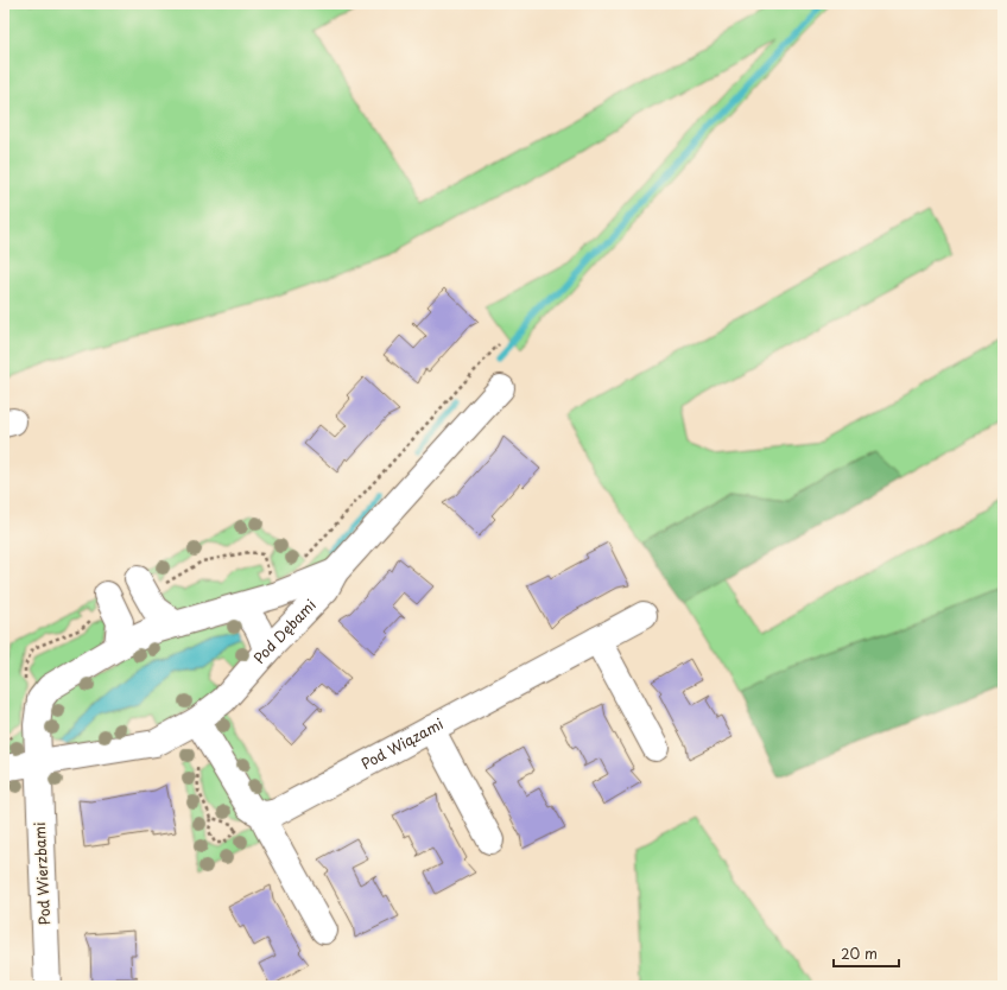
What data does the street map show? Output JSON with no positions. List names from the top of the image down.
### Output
{
  "streets": {
    "street": ["Pod Dębami", "Pod Wiązami", "Pod Wierzbami"]
  },
  "crossings": [
    ["Pod Dębami", "Pod Wierzbami"]
  ],
  "scale_bar": "20 m"
}
